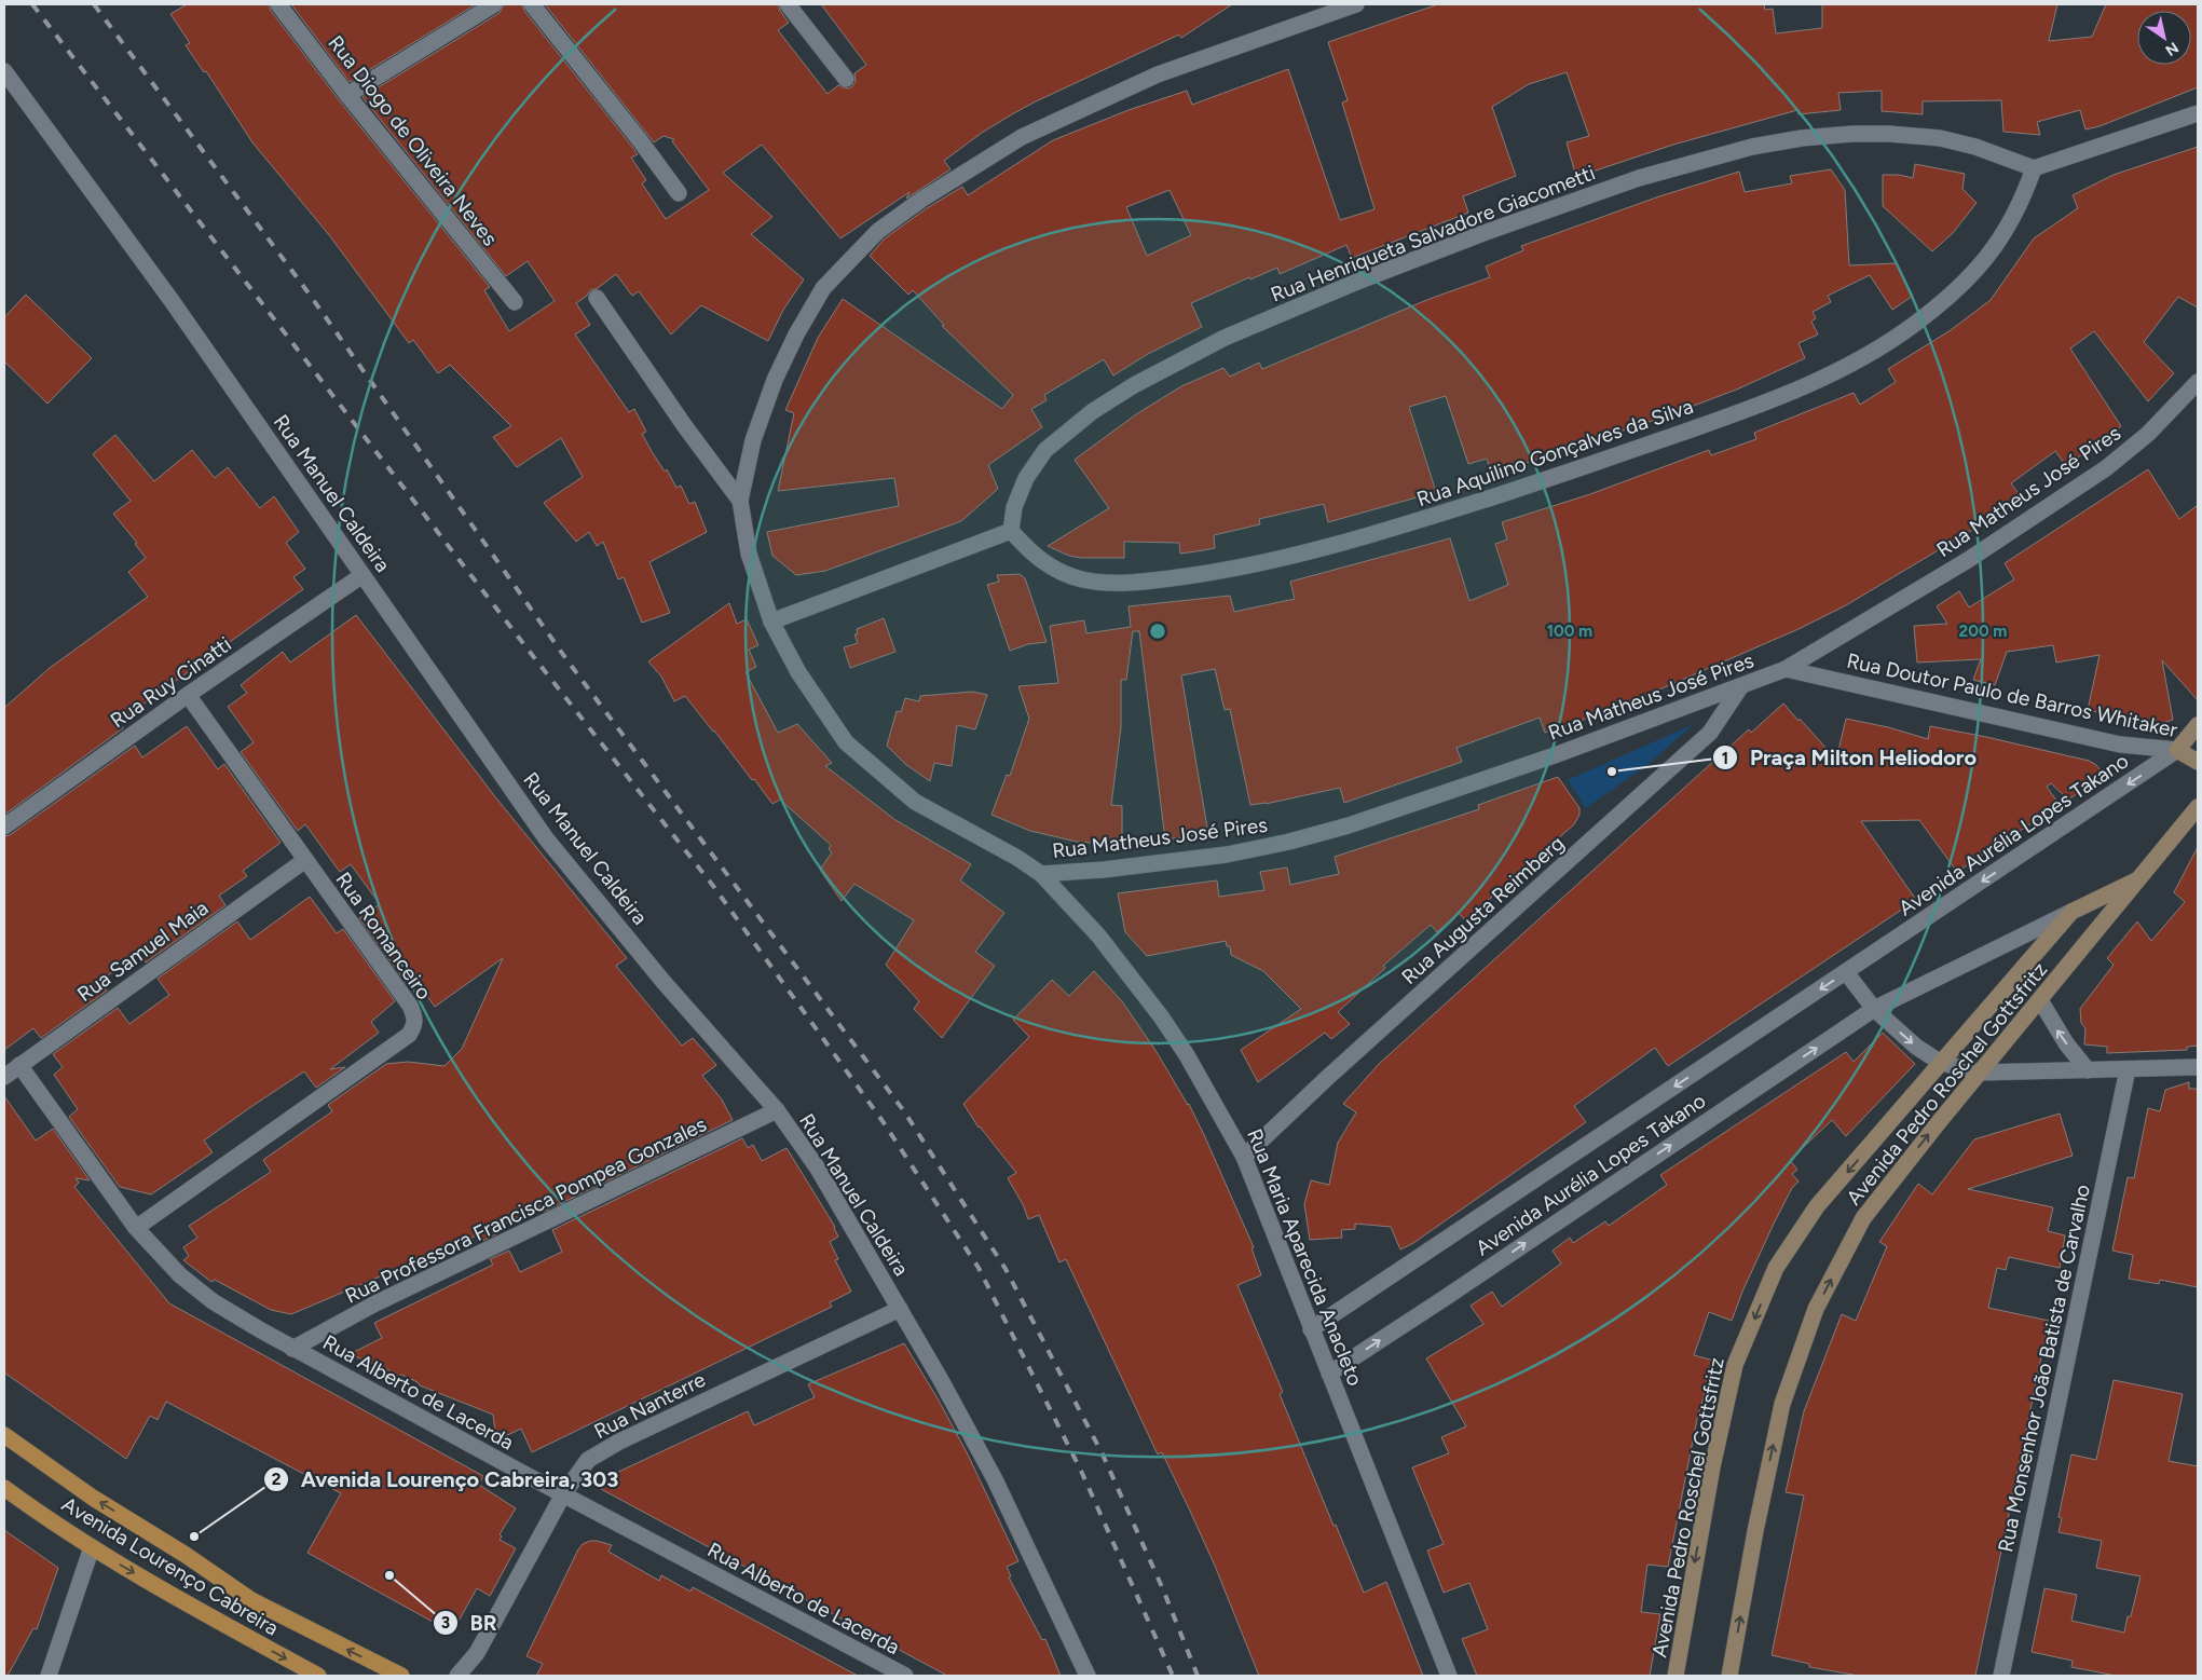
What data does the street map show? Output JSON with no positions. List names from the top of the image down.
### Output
{
  "streets": {
    "main road": ["Avenida Lourenço Cabreira"],
    "street": [
      "Rua Diogo de Oliveira Neves",
      "Rua Henriqueta Salvadore Giacometti",
      "Rua Aquilino Gonçalves da Silva",
      "Rua Matheus José Pires",
      "Rua Manuel Caldeira",
      "Rua Ruy Cinatti",
      "Rua Doutor Paulo de Barros Whitaker",
      "Avenida Aurélia Lopes Takano",
      "Rua Augusta Reimberg",
      "Rua Romanceiro",
      "Rua Samuel Maia",
      "Avenida Pedro Roschel Gottsfritz",
      "Rua Professora Francisca Pompea Gonzales",
      "Rua Maria Aparecida Anacleto",
      "Rua Monsenhor João Batista de Carvalho",
      "Rua Alberto de Lacerda",
      "Rua Nanterre"
    ]
  },
  "crossings": [
    ["Rua Henriqueta Salvadore Giacometti", "Rua Aquilino Gonçalves da Silva"],
    ["Rua Matheus José Pires", "Rua Doutor Paulo de Barros Whitaker"],
    ["Rua Matheus José Pires", "Rua Augusta Reimberg"],
    ["Rua Matheus José Pires", "Rua Maria Aparecida Anacleto"],
    ["Rua Manuel Caldeira", "Rua Ruy Cinatti"],
    ["Rua Manuel Caldeira", "Rua Professora Francisca Pompea Gonzales"],
    ["Rua Manuel Caldeira", "Rua Nanterre"],
    ["Rua Ruy Cinatti", "Rua Romanceiro"],
    ["Rua Doutor Paulo de Barros Whitaker", "Avenida Aurélia Lopes Takano"],
    ["Avenida Aurélia Lopes Takano", "Avenida Pedro Roschel Gottsfritz"],
    ["Avenida Aurélia Lopes Takano", "Rua Maria Aparecida Anacleto"],
    ["Rua Augusta Reimberg", "Rua Maria Aparecida Anacleto"],
    ["Rua Romanceiro", "Rua Samuel Maia"],
    ["Rua Romanceiro", "Rua Alberto de Lacerda"],
    ["Rua Samuel Maia", "Rua Alberto de Lacerda"],
    ["Rua Professora Francisca Pompea Gonzales", "Rua Alberto de Lacerda"],
    ["Rua Alberto de Lacerda", "Rua Nanterre"]
  ],
  "places": ["Praça Milton Heliodoro", "Avenida Lourenço Cabreira, 303", "BR"],
  "north": "bottom right",
  "rings": ["100 m", "200 m"]
}
